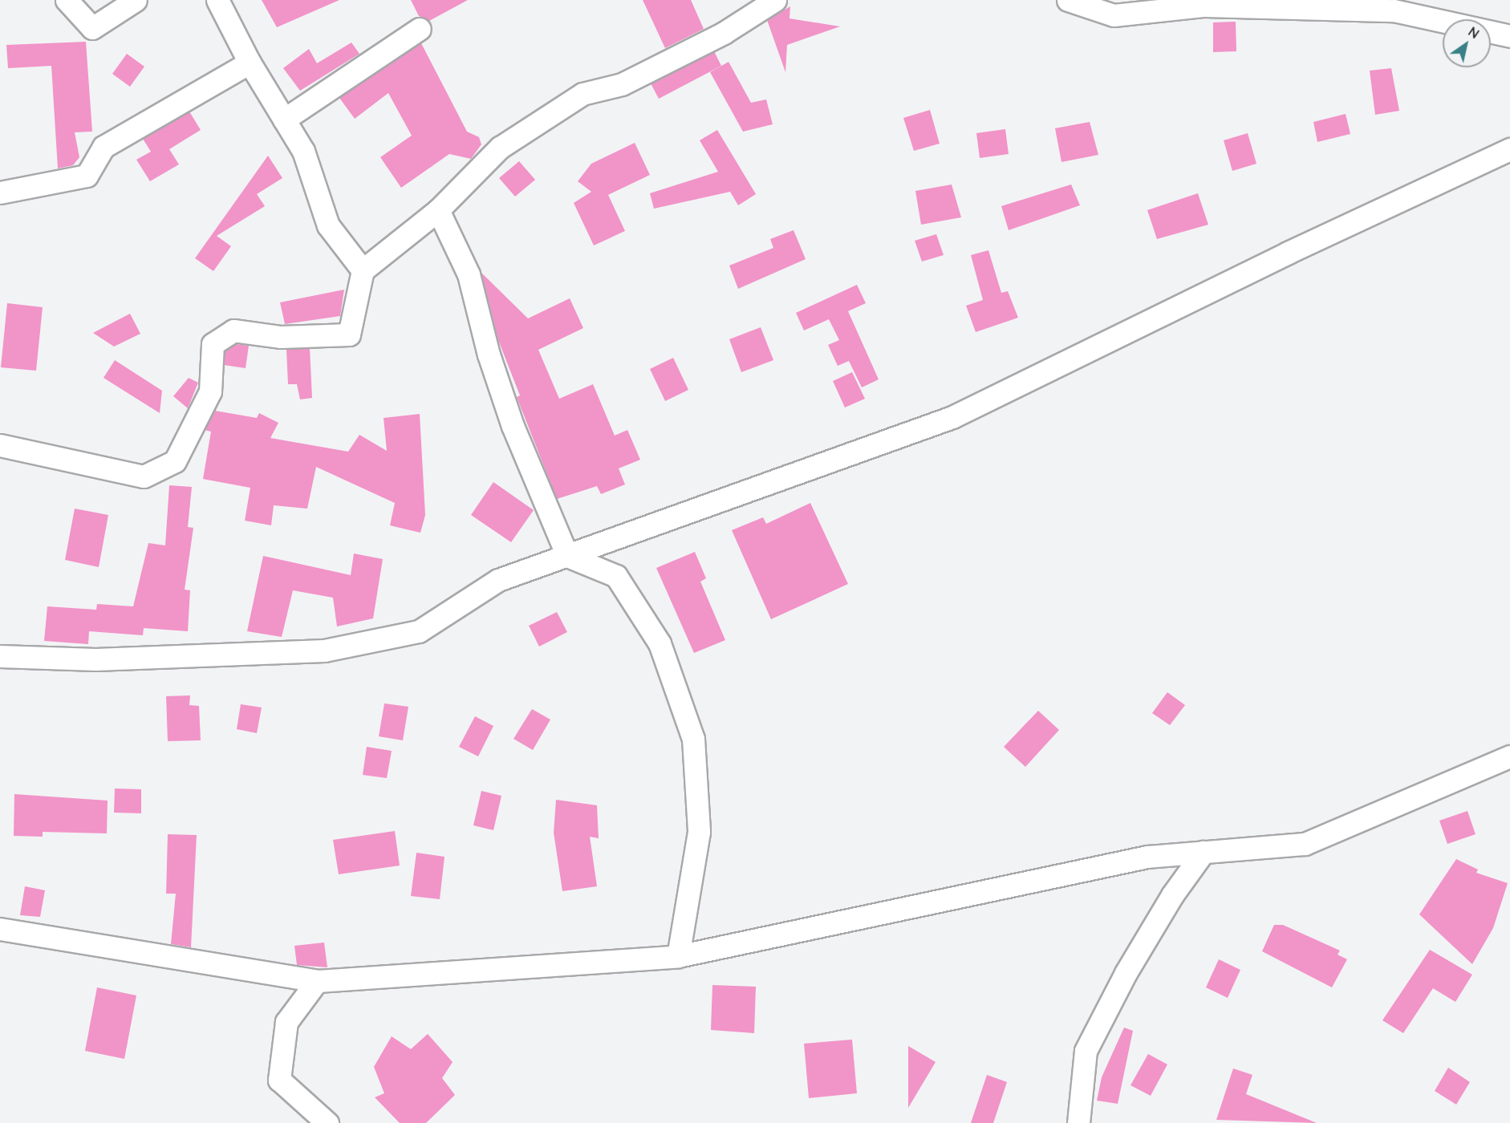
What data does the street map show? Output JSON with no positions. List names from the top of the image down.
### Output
{
  "north": "top right"
}
